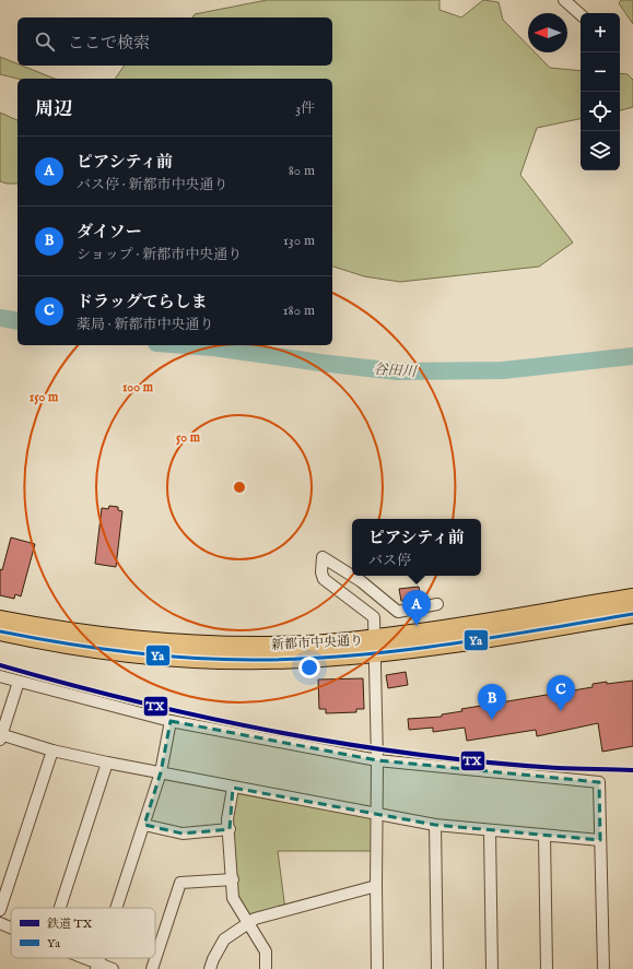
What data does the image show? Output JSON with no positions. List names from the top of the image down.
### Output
{
  "streets": {
    "main road": ["新都市中央通り"]
  },
  "water": ["谷田川"],
  "lines": ["transit line Ya", "rail line TX"],
  "legend": ["鉄道 TX", "Ya"],
  "north": "left",
  "page": {
    "map_buttons": ["+", "−"],
    "search": "ここで検索",
    "heading": ["周辺", "3件"],
    "list": [
      {
        "mark": "A",
        "name": "ピアシティ前",
        "note": "バス停 · 新都市中央通り",
        "value": "80 m"
      },
      {
        "mark": "B",
        "name": "ダイソー",
        "note": "ショップ · 新都市中央通り",
        "value": "130 m"
      },
      {
        "mark": "C",
        "name": "ドラッグてらしま",
        "note": "薬局 · 新都市中央通り",
        "value": "180 m"
      }
    ],
    "popup": ["ピアシティ前", "バス停"],
    "pins": ["A", "C", "B"]
  },
  "rings": ["100 m", "150 m", "50 m"]
}
